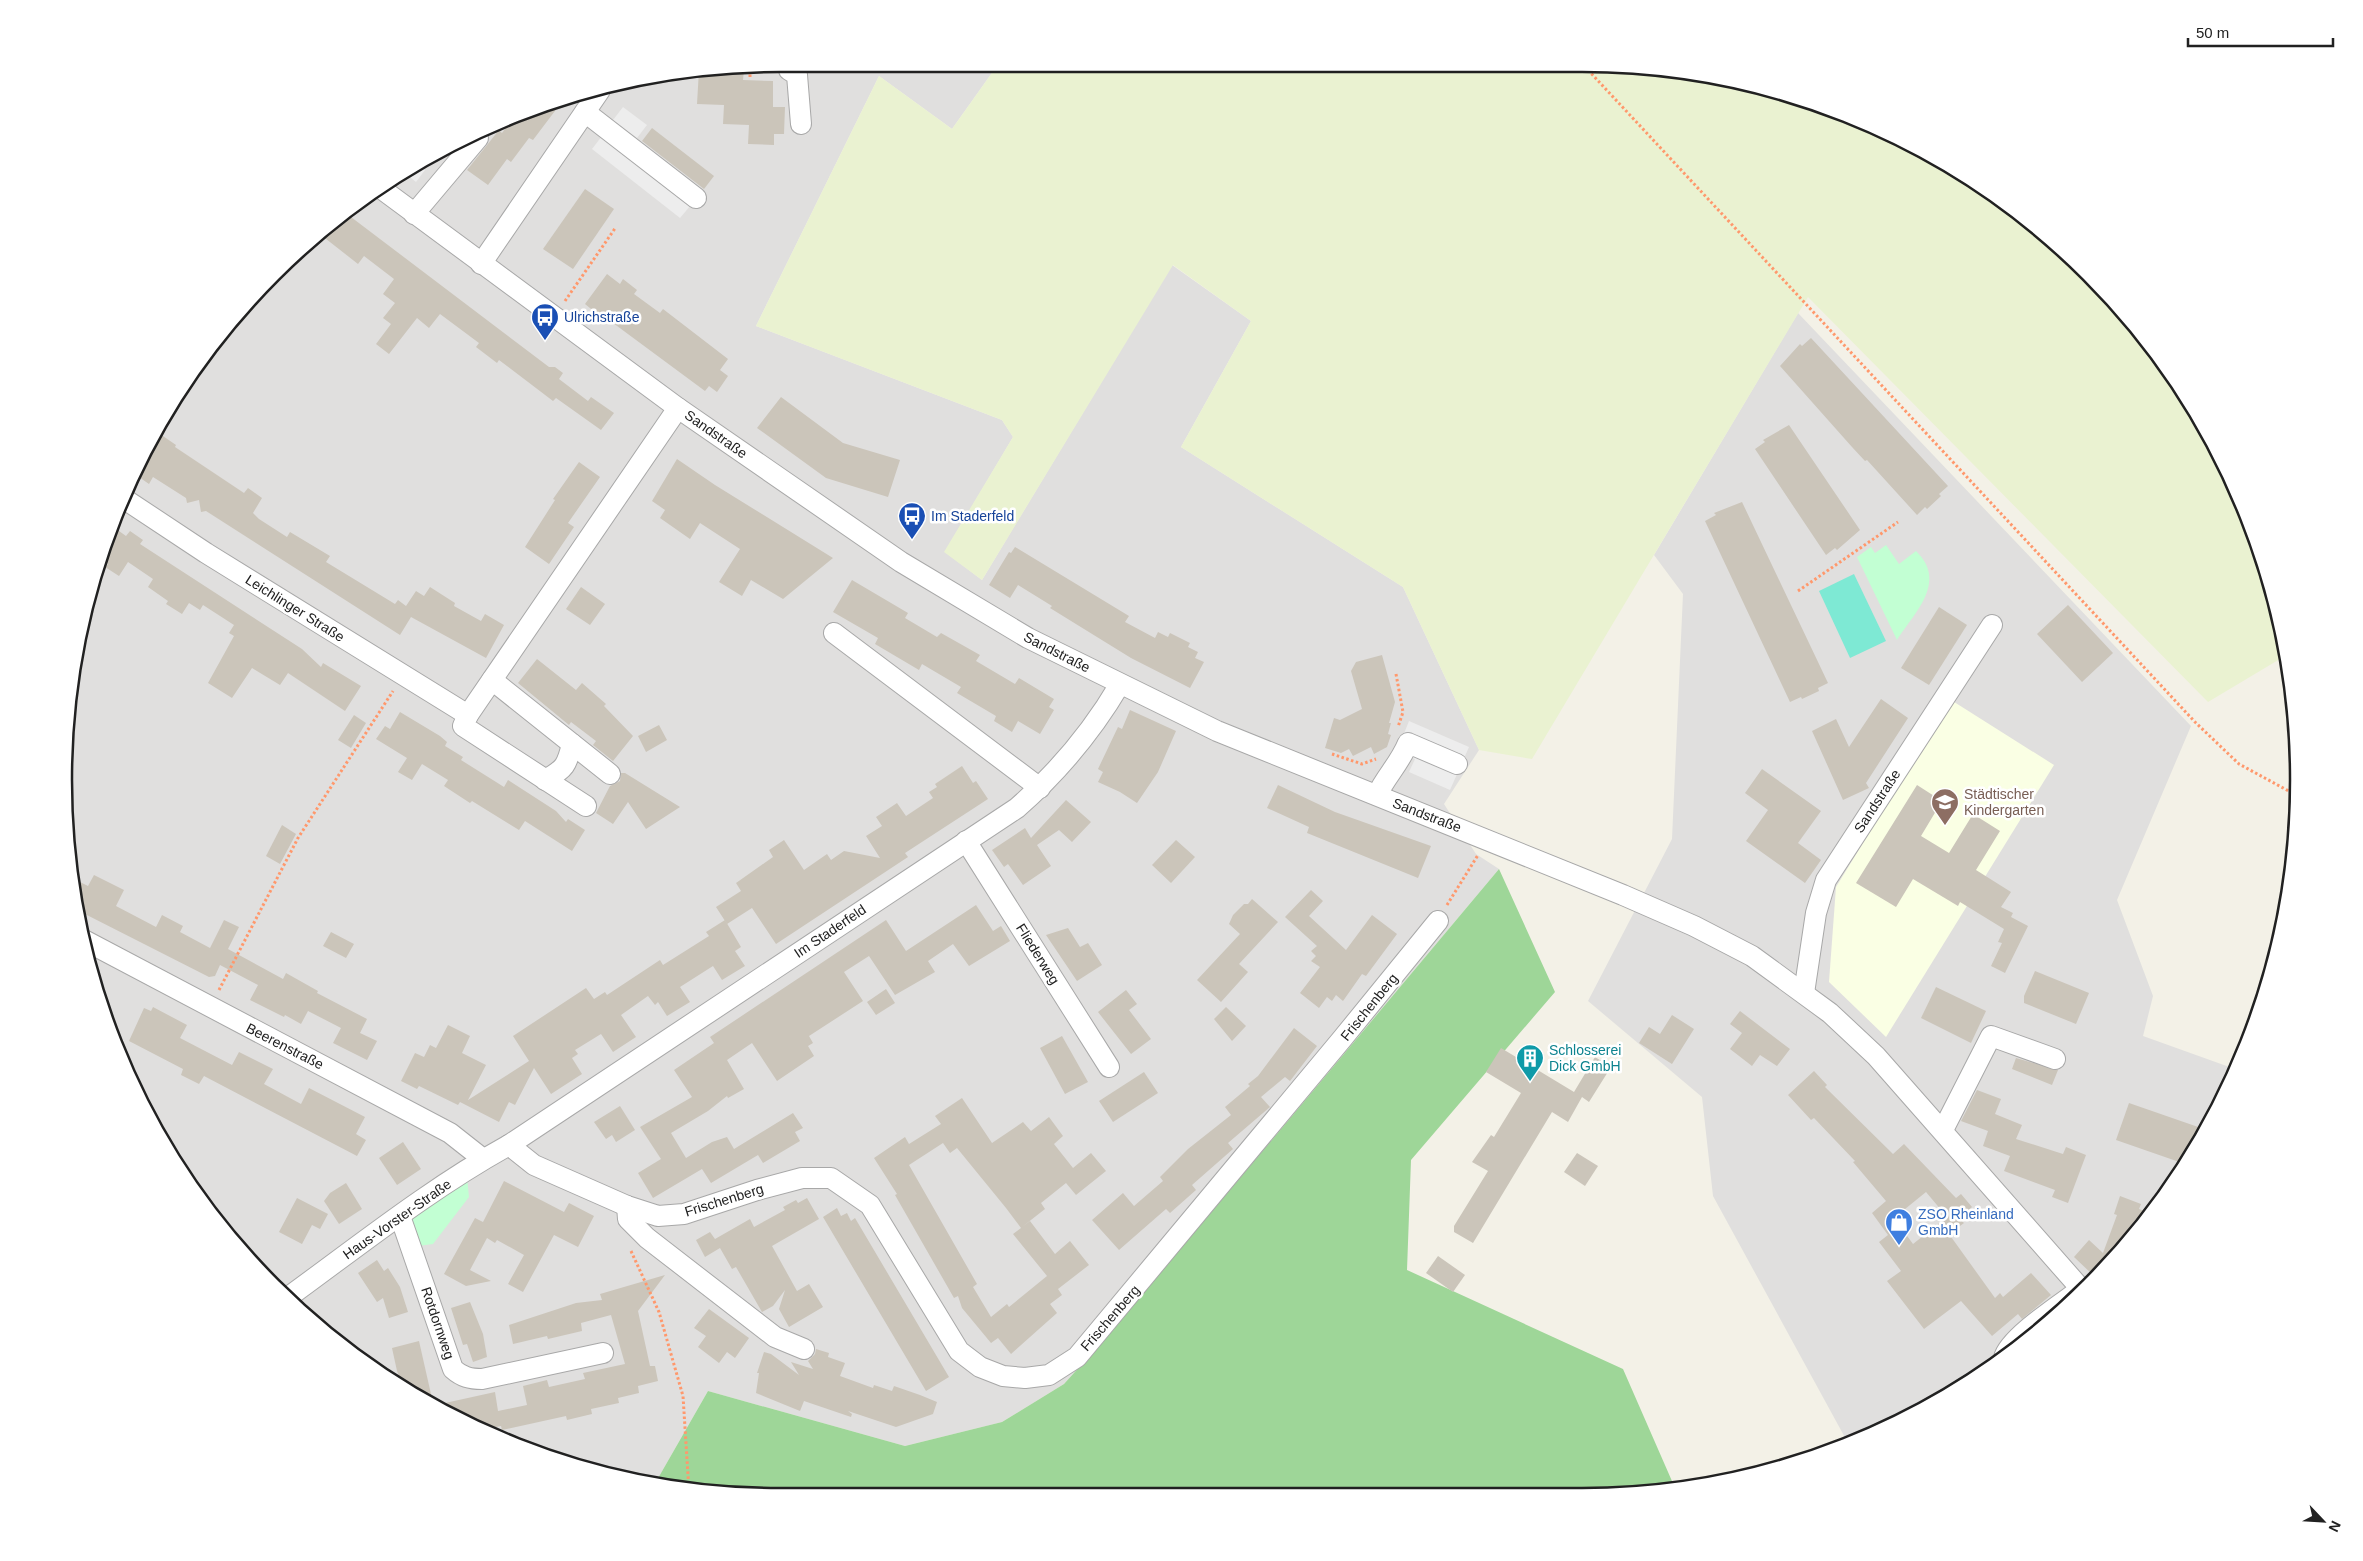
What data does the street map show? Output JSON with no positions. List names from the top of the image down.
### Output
{
  "streets": {
    "street": [
      "Sandstraße",
      "Leichlinger Straße",
      "Im Staderfeld",
      "Fliederweg",
      "Frischenberg",
      "Beerenstraße",
      "Haus-Vorster-Straße",
      "Rotdornweg"
    ]
  },
  "crossings": [
    ["Sandstraße", "Im Staderfeld"],
    ["Im Staderfeld", "Fliederweg"],
    ["Im Staderfeld", "Frischenberg"],
    ["Im Staderfeld", "Haus-Vorster-Straße"],
    ["Frischenberg", "Haus-Vorster-Straße"],
    ["Beerenstraße", "Haus-Vorster-Straße"],
    ["Haus-Vorster-Straße", "Rotdornweg"]
  ],
  "places": {
    "bus stop": ["Ulrichstraße", "Im Staderfeld"],
    "school or university": ["Städtischer Kindergarten"],
    "building": ["Schlosserei Dick GmbH"],
    "shop": ["ZSO Rheinland GmbH"]
  },
  "scale_bar": "50 m",
  "north": "bottom right"
}
